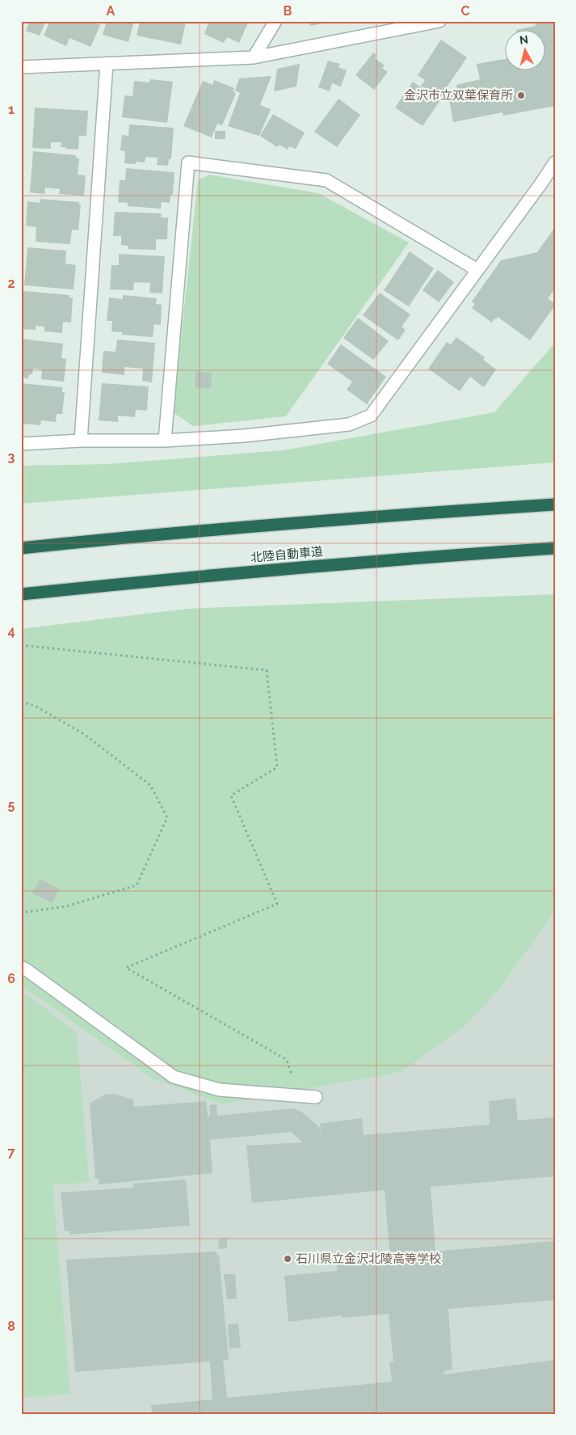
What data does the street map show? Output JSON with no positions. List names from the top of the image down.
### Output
{
  "streets": {
    "highway": ["北陸自動車道"]
  },
  "places": ["金沢市立双葉保育所", "石川県立金沢北陵高等学校"],
  "north": "top",
  "grid": {
    "columns": ["A", "B", "C"],
    "rows": [
      "1",
      "2",
      "3",
      "4",
      "5",
      "6",
      "7",
      "8"
    ]
  }
}
